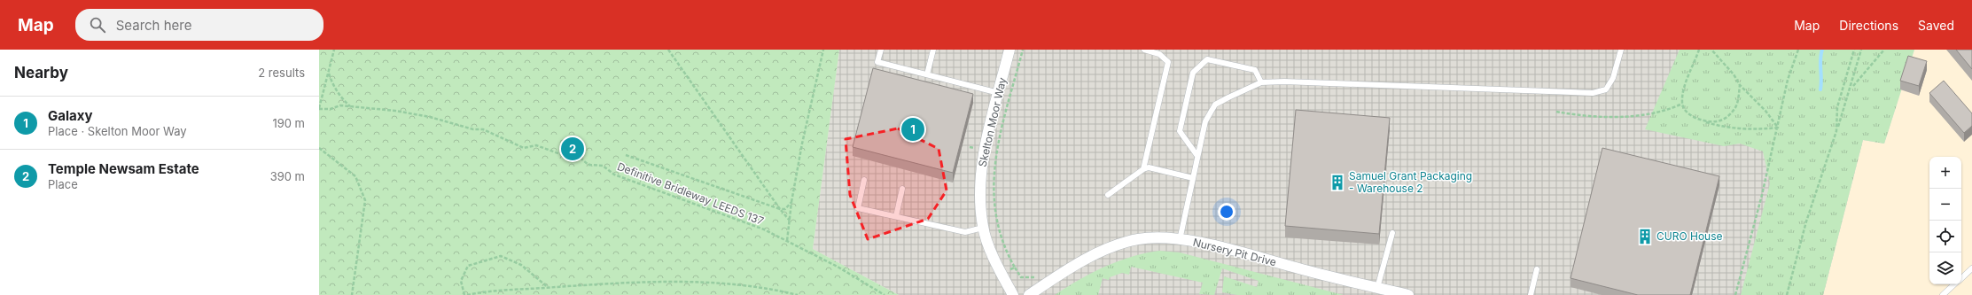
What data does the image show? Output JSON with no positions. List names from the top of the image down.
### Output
{
  "streets": {
    "street": ["Skelton Moor Way", "Nursery Pit Drive"],
    "path": ["Definitive Bridleway LEEDS 137"]
  },
  "places": {
    "building": ["Samuel Grant Packaging - Warehouse 2", "CURO House"]
  },
  "page": {
    "header": "Map",
    "search": "Search here",
    "nav": ["Map", "Directions", "Saved"],
    "heading": ["Nearby", "2 results"],
    "list": [
      {
        "mark": "1",
        "name": "Galaxy",
        "note": "Place · Skelton Moor Way",
        "value": "190 m"
      },
      {
        "mark": "2",
        "name": "Temple Newsam Estate",
        "note": "Place",
        "value": "390 m"
      }
    ],
    "pins": ["1", "2"],
    "map_buttons": ["+", "−"]
  }
}
